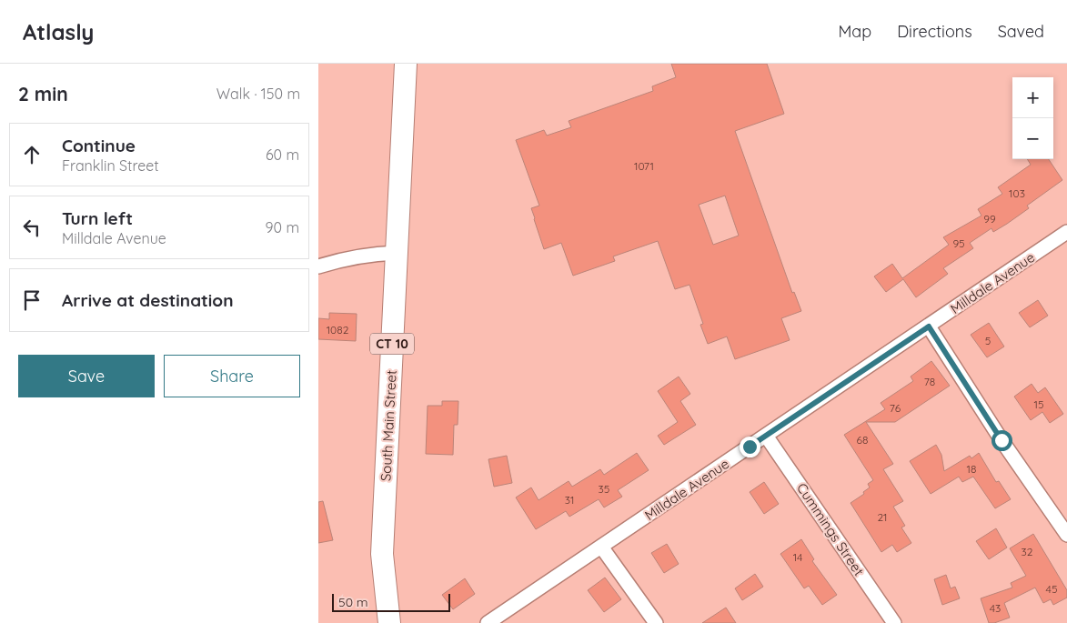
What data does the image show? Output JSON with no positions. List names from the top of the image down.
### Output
{
  "streets": {
    "highway": ["CT 10", "South Main Street"],
    "street": ["Milldale Avenue", "Cummings Street"]
  },
  "crossings": [
    ["Milldale Avenue", "Cummings Street"]
  ],
  "house_numbers": [
    "1071",
    "103",
    "99",
    "95",
    "1082",
    "5",
    "78",
    "15",
    "76",
    "68",
    "18",
    "35",
    "31",
    "21",
    "32",
    "14",
    "45",
    "43"
  ],
  "scale_bar": "50 m",
  "page": {
    "header": "Atlasly",
    "nav": ["Map", "Directions", "Saved"],
    "heading": ["2 min", "Walk · 150 m"],
    "map_buttons": ["+", "−"],
    "list": [
      ["Continue", "Franklin Street", "60 m"],
      ["Turn left", "Milldale Avenue", "90 m"],
      "Arrive at destination"
    ],
    "buttons": ["Save", "Share"],
    "scale": "50 m"
  }
}
